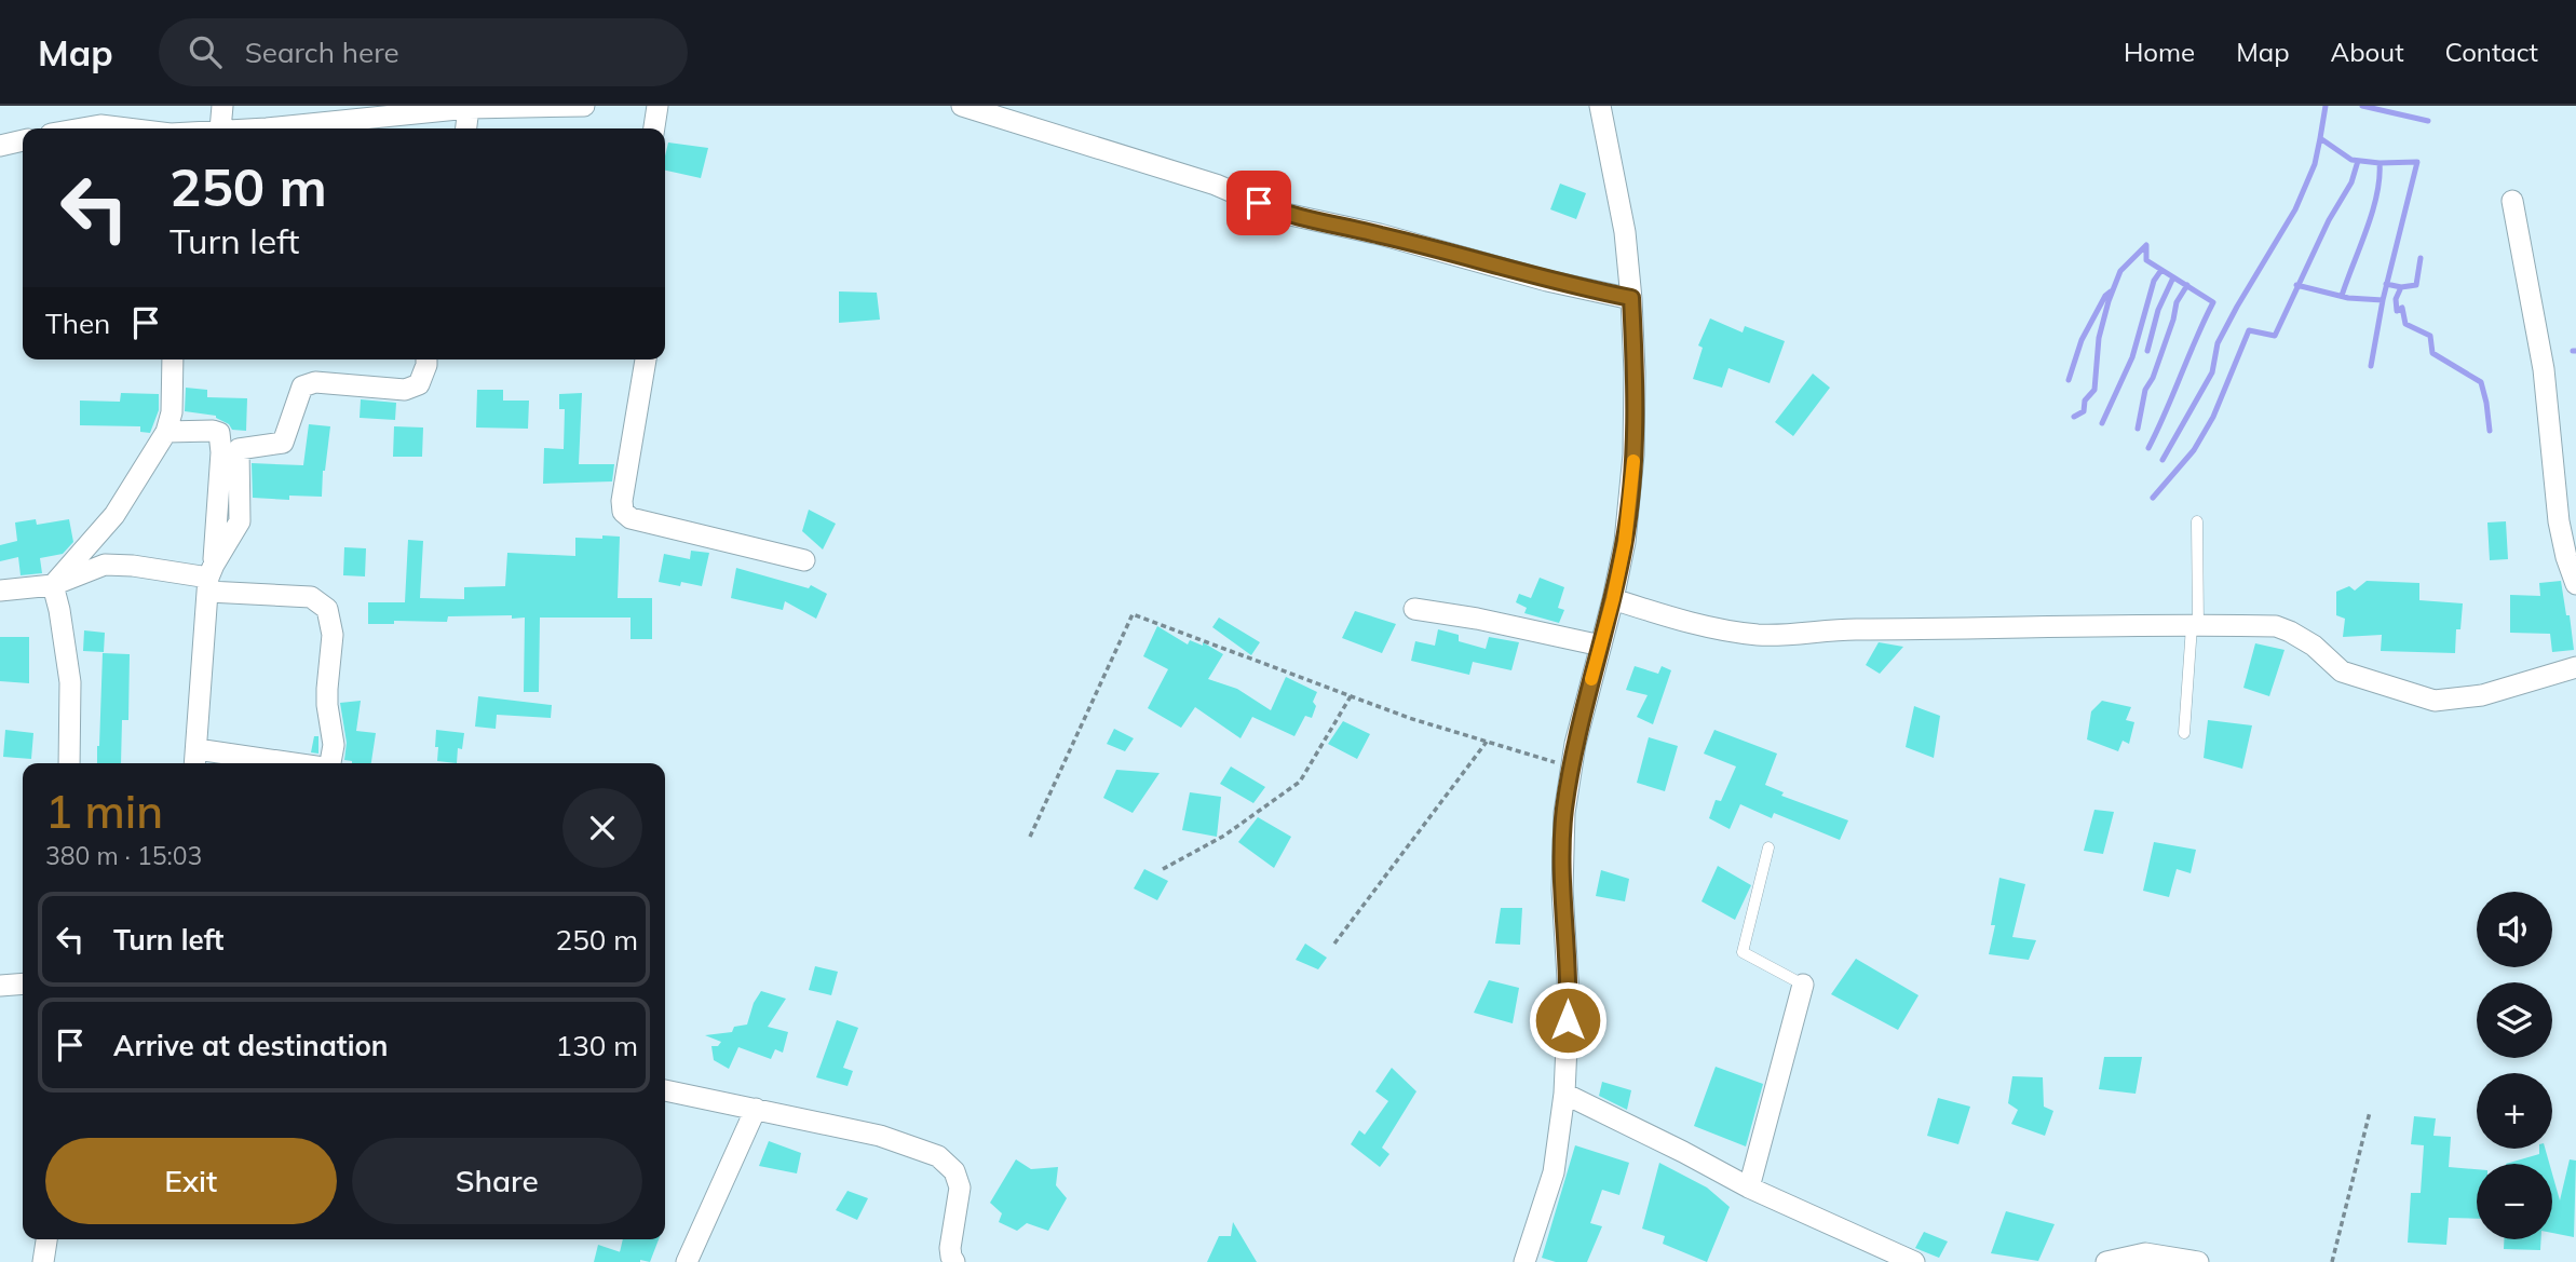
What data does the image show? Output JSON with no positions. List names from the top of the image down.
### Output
{
  "page": {
    "header": "Map",
    "search": "Search here",
    "nav": [
      "Home",
      "Map",
      "About",
      "Contact"
    ],
    "turn": ["250 m", "Turn left"],
    "then": "Then",
    "heading": ["1 min", "380 m · 15:03"],
    "map_buttons": ["+", "−"],
    "list": [
      {
        "name": "Turn left",
        "value": "250 m"
      },
      {
        "name": "Arrive at destination",
        "value": "130 m"
      }
    ],
    "buttons": ["Exit", "Share"]
  }
}
